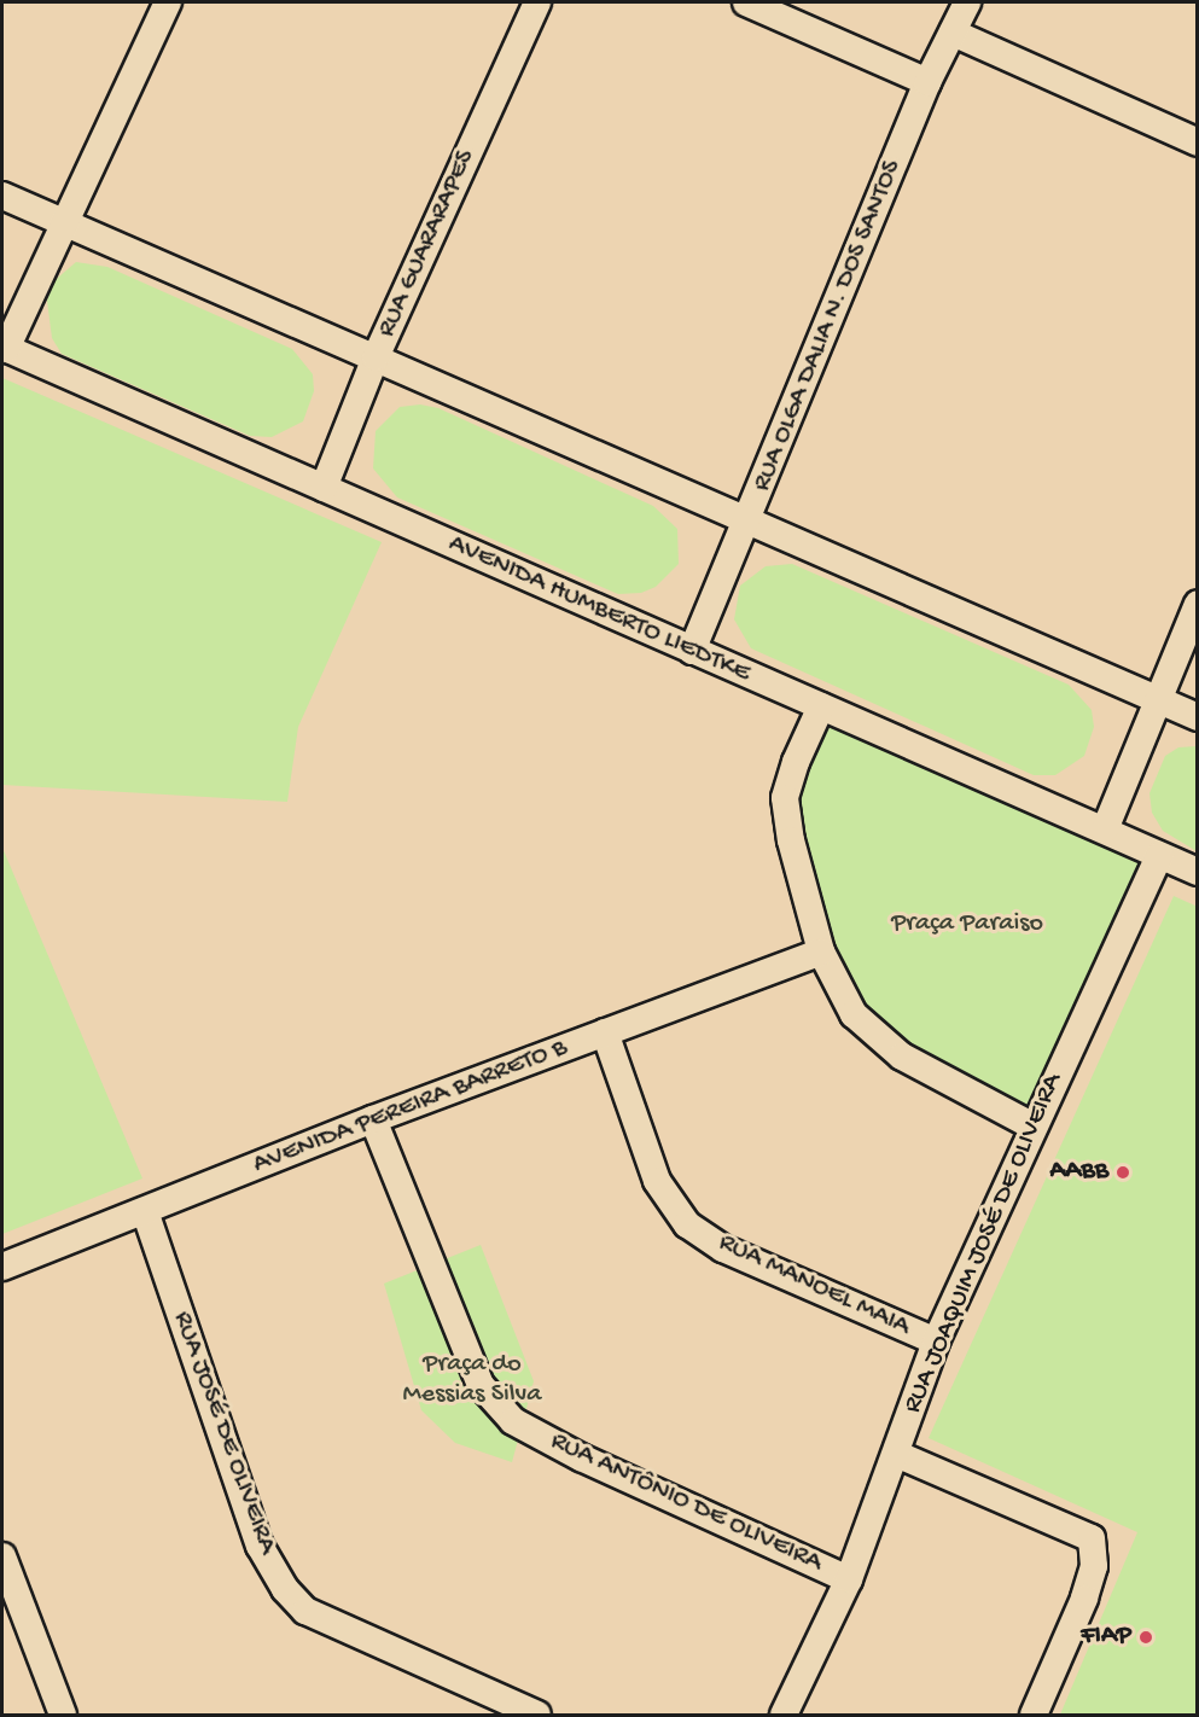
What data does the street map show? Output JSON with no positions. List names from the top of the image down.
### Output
{
  "streets": {
    "street": [
      "RUA GUARARAPES",
      "RUA OLGA DALIA N. DOS SANTOS",
      "AVENIDA HUMBERTO LIEDTKE",
      "AVENIDA PEREIRA BARRETO B",
      "RUA JOAQUIM JOSÉ DE OLIVEIRA",
      "RUA MANOEL MAIA",
      "RUA JOSÉ DE OLIVEIRA",
      "RUA ANTÔNIO DE OLIVEIRA"
    ]
  },
  "crossings": [
    ["RUA GUARARAPES", "AVENIDA HUMBERTO LIEDTKE"],
    ["RUA OLGA DALIA N. DOS SANTOS", "AVENIDA HUMBERTO LIEDTKE"],
    ["AVENIDA HUMBERTO LIEDTKE", "RUA JOAQUIM JOSÉ DE OLIVEIRA"],
    ["AVENIDA PEREIRA BARRETO B", "RUA MANOEL MAIA"],
    ["AVENIDA PEREIRA BARRETO B", "RUA JOSÉ DE OLIVEIRA"],
    ["AVENIDA PEREIRA BARRETO B", "RUA ANTÔNIO DE OLIVEIRA"],
    ["RUA JOAQUIM JOSÉ DE OLIVEIRA", "RUA MANOEL MAIA"],
    ["RUA JOAQUIM JOSÉ DE OLIVEIRA", "RUA ANTÔNIO DE OLIVEIRA"]
  ],
  "parks": ["Praça Paraiso", "Praça do Messias Silva"],
  "places": ["AABB", "FIAP"]
}
